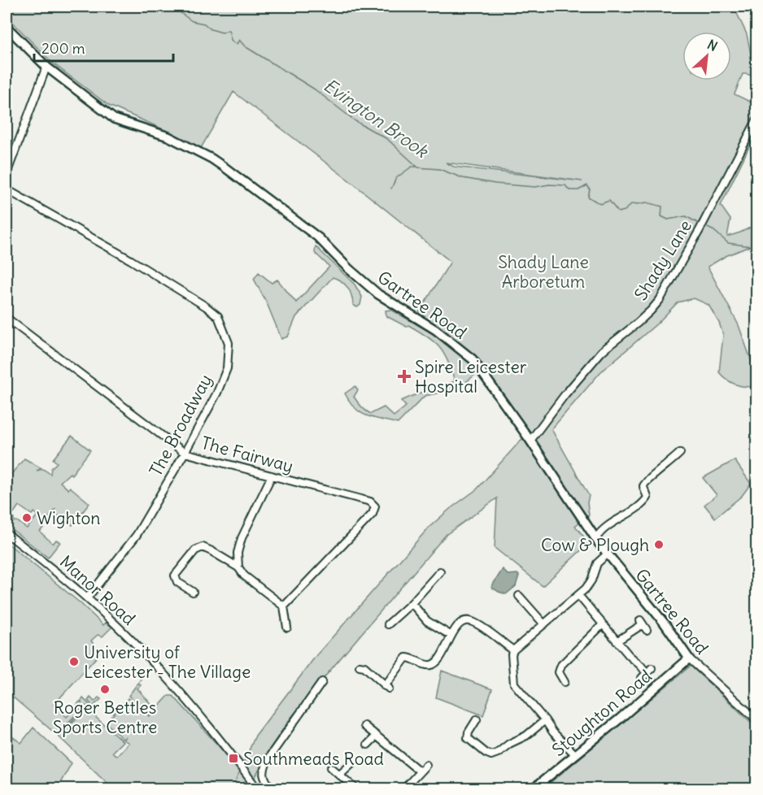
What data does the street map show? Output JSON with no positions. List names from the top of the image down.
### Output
{
  "streets": {
    "main road": ["Gartree Road", "Stoughton Road"],
    "street": [
      "Shady Lane",
      "The Broadway",
      "The Fairway",
      "Manor Road"
    ]
  },
  "crossings": [
    ["Shady Lane", "Gartree Road"],
    ["Gartree Road", "Stoughton Road"],
    ["The Broadway", "The Fairway"],
    ["The Broadway", "Manor Road"]
  ],
  "water": ["Evington Brook"],
  "parks": ["Shady Lane Arboretum"],
  "places": {
    "health": ["Spire Leicester Hospital"],
    "other": [
      "Wighton",
      "Cow & Plough",
      "University of Leicester - The Village",
      "Roger Bettles Sports Centre"
    ],
    "transit": ["Southmeads Road"]
  },
  "scale_bar": "200 m",
  "north": "top right"
}
